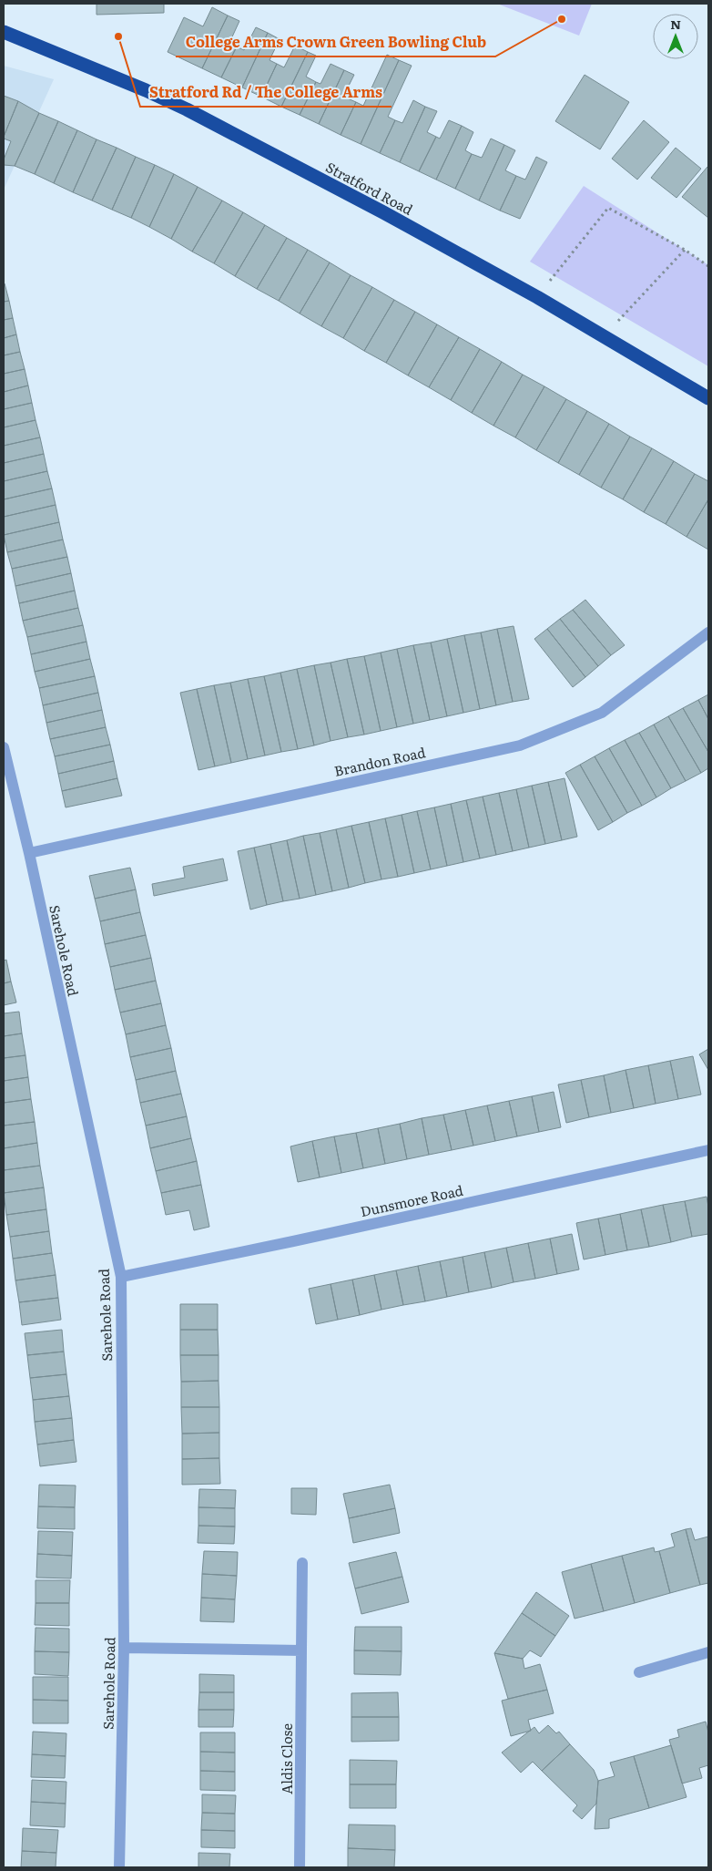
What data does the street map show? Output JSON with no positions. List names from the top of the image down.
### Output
{
  "streets": {
    "highway": ["Stratford Road"],
    "street": [
      "Brandon Road",
      "Sarehole Road",
      "Dunsmore Road",
      "Aldis Close"
    ]
  },
  "crossings": [
    ["Brandon Road", "Sarehole Road"],
    ["Sarehole Road", "Dunsmore Road"]
  ],
  "places": ["College Arms Crown Green Bowling Club", "Stratford Rd / The College Arms"],
  "north": "top"
}
